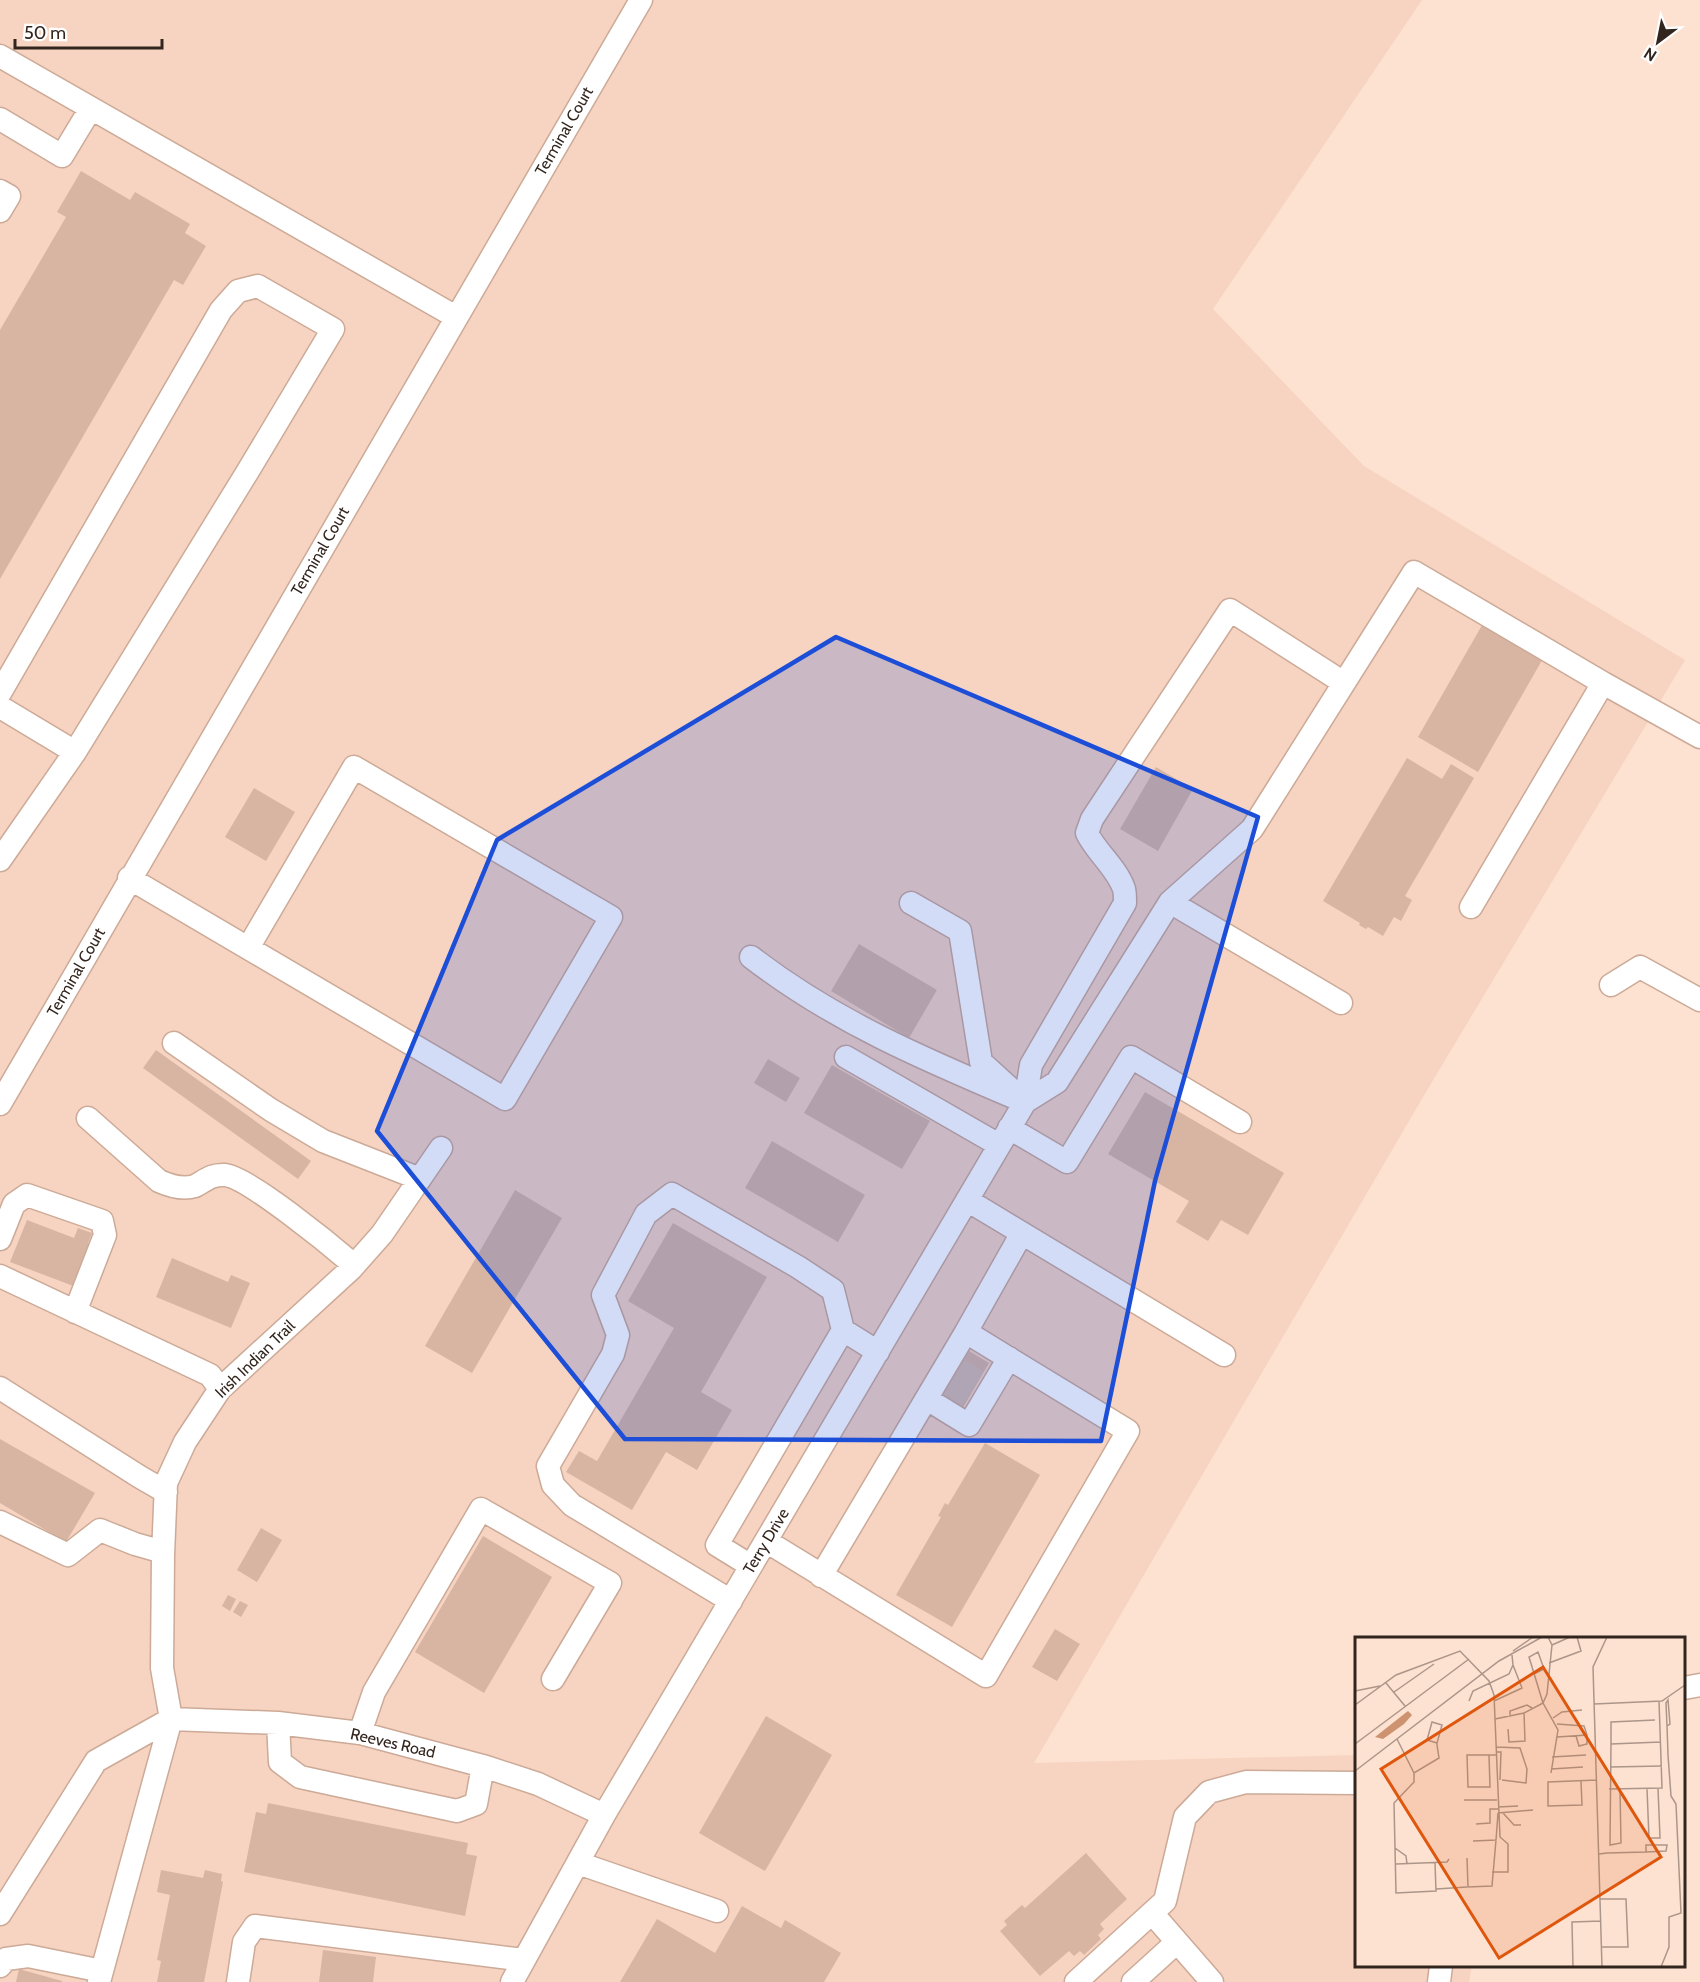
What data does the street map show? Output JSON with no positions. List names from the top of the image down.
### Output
{
  "streets": {
    "street": [
      "Terminal Court",
      "Irish Indian Trail",
      "Terry Drive",
      "Reeves Road"
    ]
  },
  "crossings": [
    ["Irish Indian Trail", "Reeves Road"],
    ["Terry Drive", "Reeves Road"]
  ],
  "scale_bar": "50 m",
  "north": "bottom left"
}
